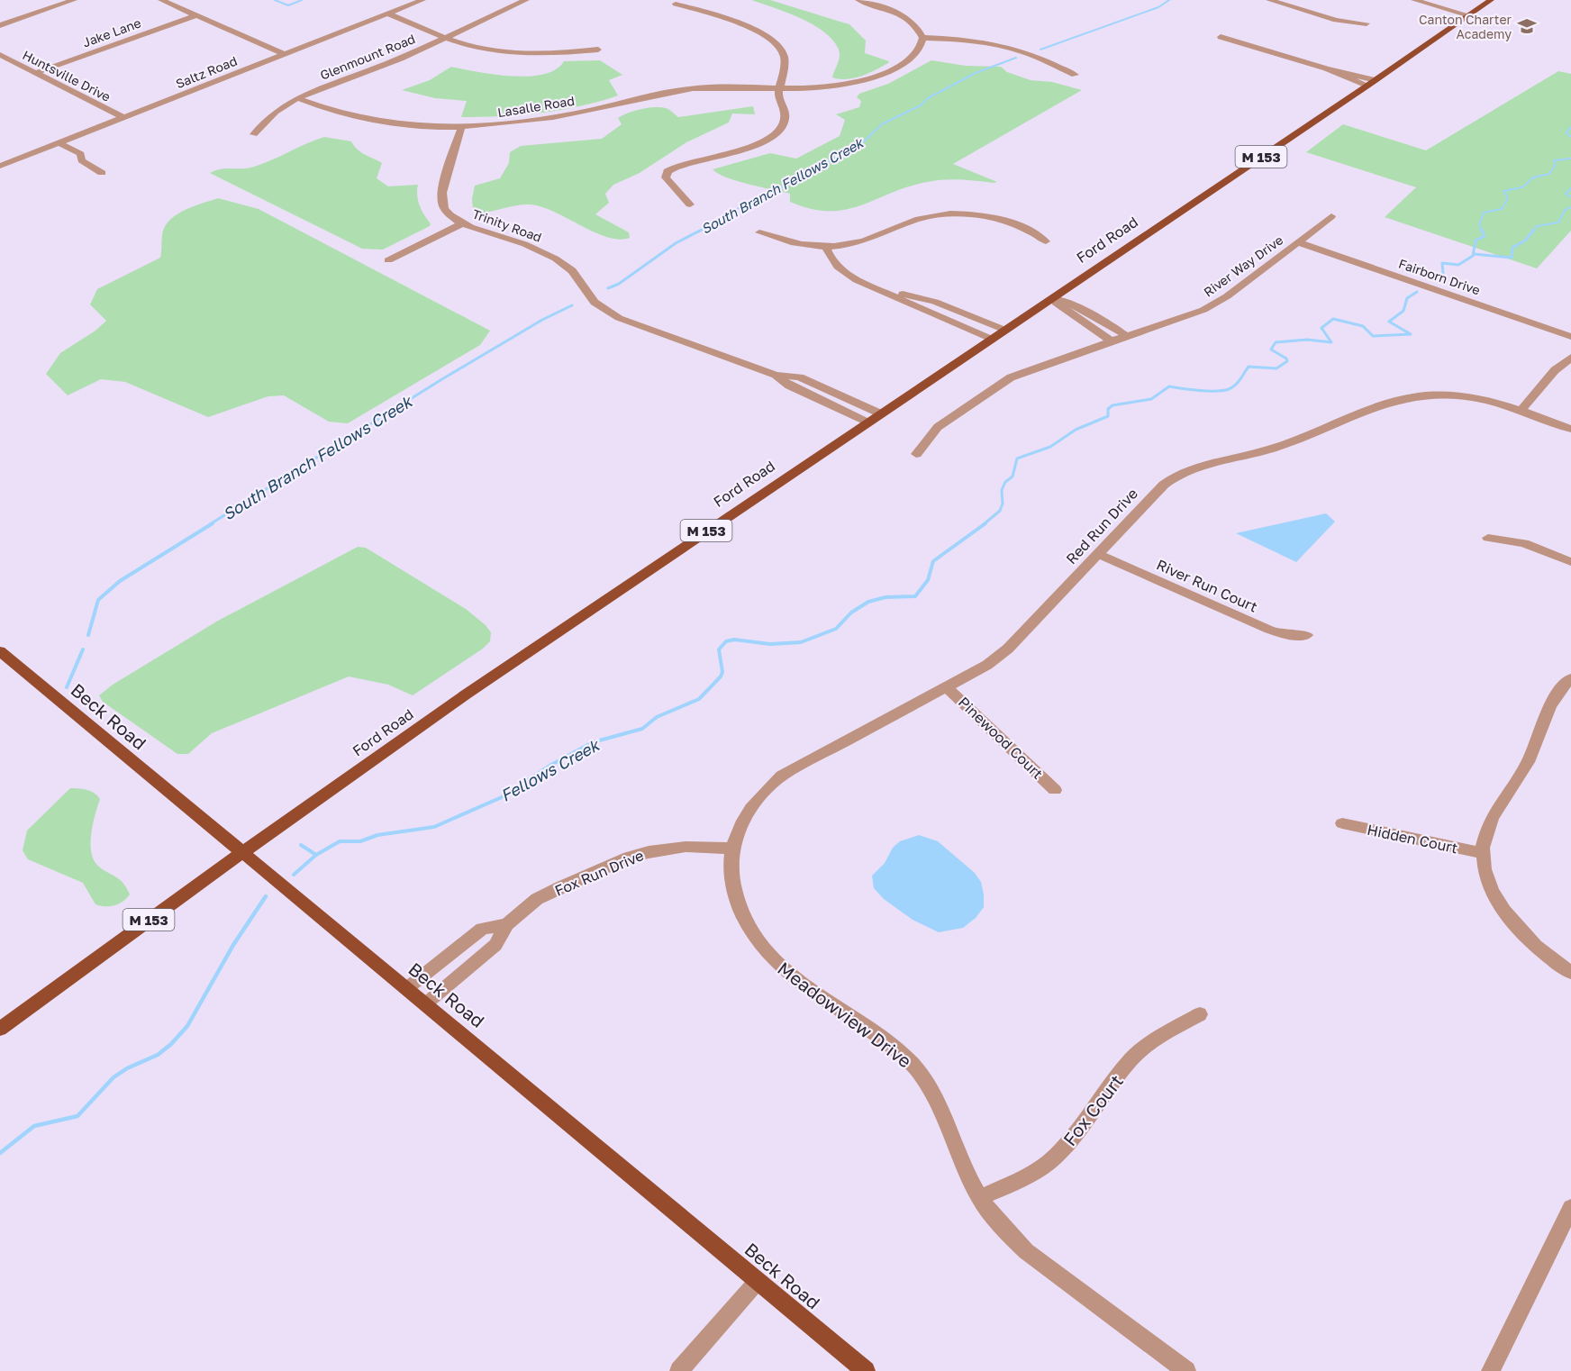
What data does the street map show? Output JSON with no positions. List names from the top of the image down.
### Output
{
  "streets": {
    "main road": ["M 153", "Ford Road", "Beck Road"],
    "street": [
      "Jake Lane",
      "Glenmount Road",
      "Saltz Road",
      "Huntsville Drive",
      "Lasalle Road",
      "Trinity Road",
      "River Way Drive",
      "Fairborn Drive",
      "Red Run Drive",
      "River Run Court",
      "Pinewood Court",
      "Hidden Court",
      "Fox Run Drive",
      "Meadowview Drive",
      "Fox Court"
    ]
  },
  "crossings": [
    ["Jake Lane", "Huntsville Drive"],
    ["Glenmount Road", "Lasalle Road"],
    ["Saltz Road", "Huntsville Drive"],
    ["Lasalle Road", "Trinity Road"],
    ["Trinity Road", "Ford Road"],
    ["Ford Road", "Beck Road"],
    ["River Way Drive", "Fairborn Drive"],
    ["Red Run Drive", "River Run Court"],
    ["Red Run Drive", "Pinewood Court"],
    ["Red Run Drive", "Fox Run Drive"],
    ["Red Run Drive", "Meadowview Drive"],
    ["Beck Road", "Fox Run Drive"],
    ["Fox Run Drive", "Meadowview Drive"],
    ["Meadowview Drive", "Fox Court"]
  ],
  "water": ["South Branch Fellows Creek", "Fellows Creek"],
  "places": {
    "school or university": ["Canton Charter Academy"]
  }
}
